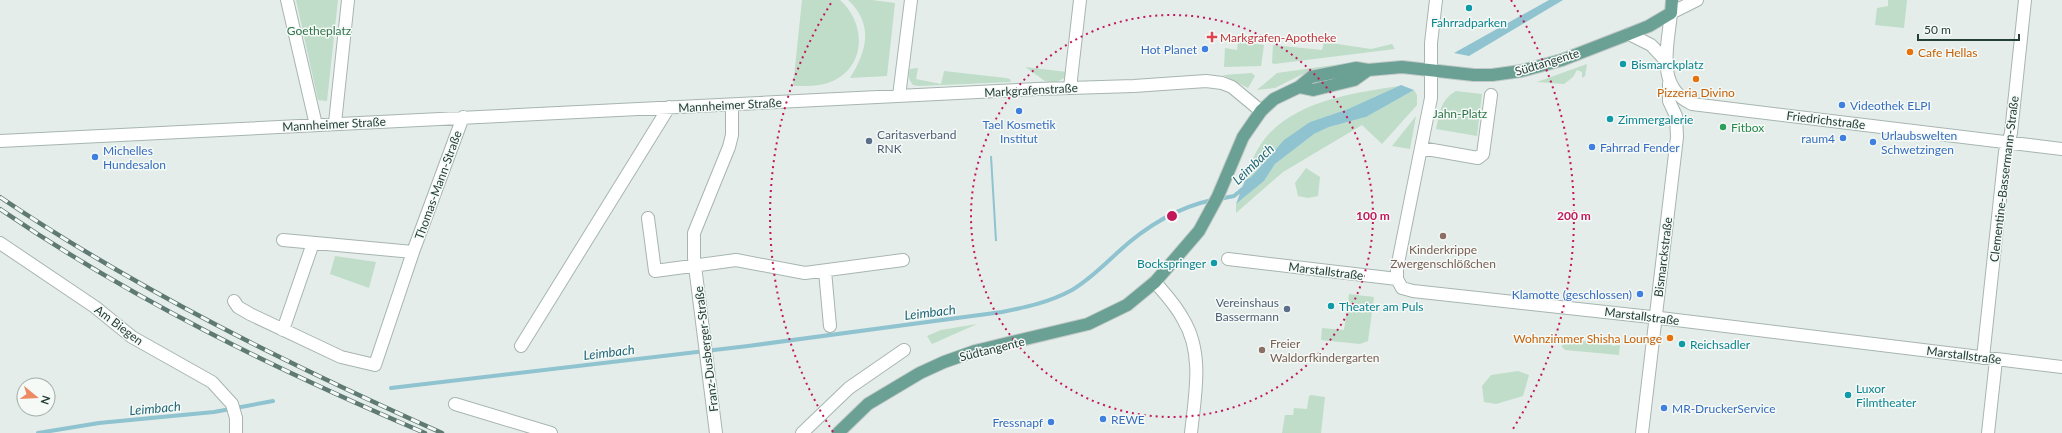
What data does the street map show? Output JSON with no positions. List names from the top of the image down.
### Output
{
  "streets": {
    "main road": ["Südtangente"],
    "street": [
      "Markgrafenstraße",
      "Mannheimer Straße",
      "Friedrichstraße",
      "Clementine-Bassermann-Straße",
      "Thomas-Mann-Straße",
      "Bismarckstraße",
      "Marstallstraße",
      "Am Biegen",
      "Franz-Dusberger-Straße"
    ]
  },
  "crossings": [
    ["Südtangente", "Markgrafenstraße"],
    ["Markgrafenstraße", "Mannheimer Straße"],
    ["Mannheimer Straße", "Thomas-Mann-Straße"],
    ["Mannheimer Straße", "Franz-Dusberger-Straße"],
    ["Friedrichstraße", "Clementine-Bassermann-Straße"],
    ["Friedrichstraße", "Bismarckstraße"],
    ["Clementine-Bassermann-Straße", "Marstallstraße"],
    ["Bismarckstraße", "Marstallstraße"]
  ],
  "water": ["Leimbach"],
  "parks": ["Goetheplatz", "Jahn-Platz"],
  "places": {
    "other": [
      "Fahrradparken",
      "Hot Planet",
      "Cafe Hellas",
      "Bismarckplatz",
      "Pizzeria Divino",
      "Videothek ELPI",
      "Tael Kosmetik Institut",
      "Zimmergalerie",
      "Fitbox",
      "raum4",
      "Caritasverband RNK",
      "Urlaubswelten Schwetzingen",
      "Fahrrad Fender",
      "Michelles Hundesalon",
      "Kinderkrippe Zwergenschlößchen",
      "Bockspringer",
      "Klamotte (geschlossen)",
      "Theater am Puls",
      "Vereinshaus Bassermann",
      "Wohnzimmer Shisha Lounge",
      "Reichsadler",
      "Freier Waldorfkindergarten",
      "Luxor Filmtheater",
      "MR-DruckerService",
      "REWE",
      "Fressnapf"
    ],
    "health": ["Markgrafen-Apotheke"]
  },
  "scale_bar": "50 m",
  "north": "right",
  "rings": ["100 m", "200 m"]
}
